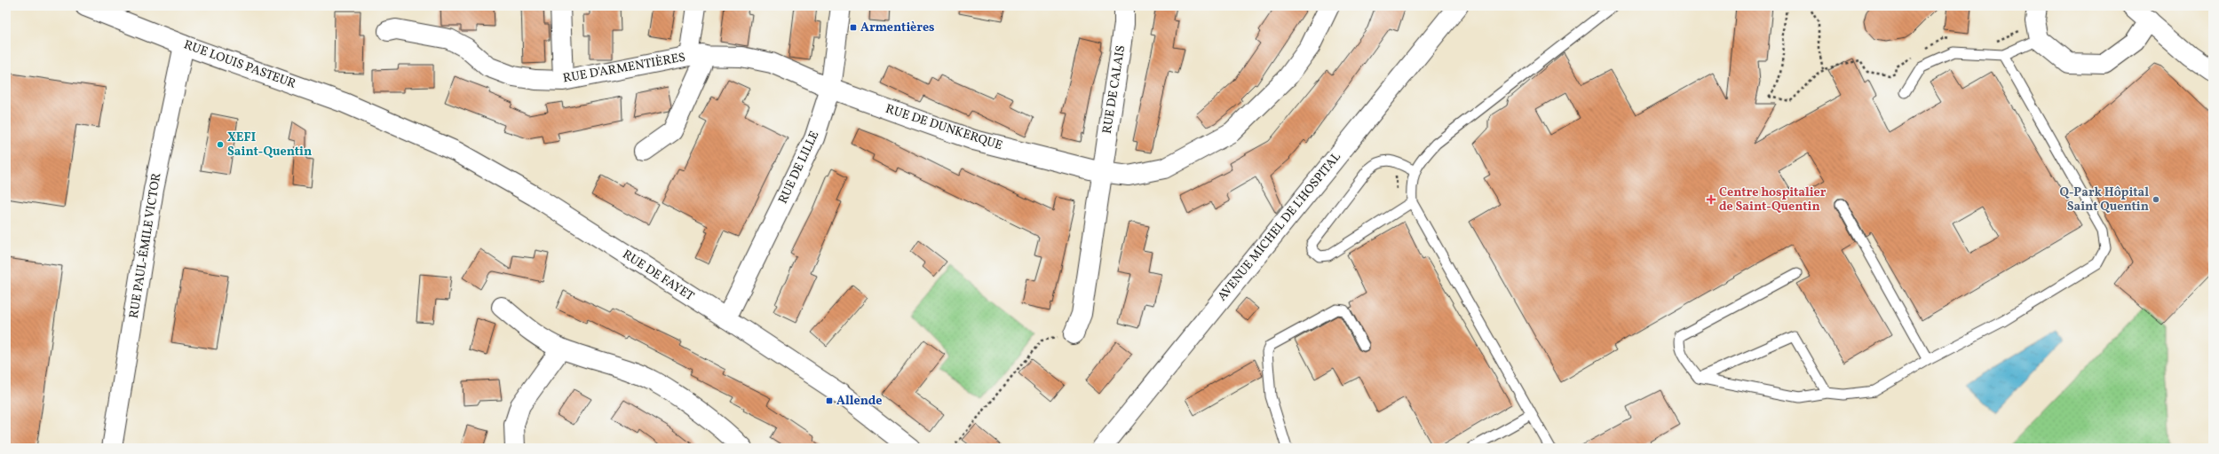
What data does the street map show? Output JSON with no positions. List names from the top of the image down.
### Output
{
  "streets": {
    "street": [
      "RUE LOUIS PASTEUR",
      "RUE D'ARMENTIÈRES",
      "RUE DE CALAIS",
      "RUE DE DUNKERQUE",
      "RUE DE LILLE",
      "AVENUE MICHEL DE L'HOSPITAL",
      "RUE PAUL-ÉMILE VICTOR",
      "RUE DE FAYET"
    ]
  },
  "crossings": [
    ["RUE LOUIS PASTEUR", "RUE PAUL-ÉMILE VICTOR"],
    ["RUE LOUIS PASTEUR", "RUE DE FAYET"],
    ["RUE D'ARMENTIÈRES", "RUE DE DUNKERQUE"],
    ["RUE D'ARMENTIÈRES", "RUE DE LILLE"],
    ["RUE DE CALAIS", "RUE DE DUNKERQUE"],
    ["RUE DE DUNKERQUE", "RUE DE LILLE"],
    ["RUE DE LILLE", "RUE DE FAYET"]
  ],
  "places": {
    "transit": ["Armentières", "Allende"],
    "other": ["XEFI Saint-Quentin", "Q-Park Hôpital Saint Quentin"],
    "health": ["Centre hospitalier de Saint-Quentin"]
  }
}
